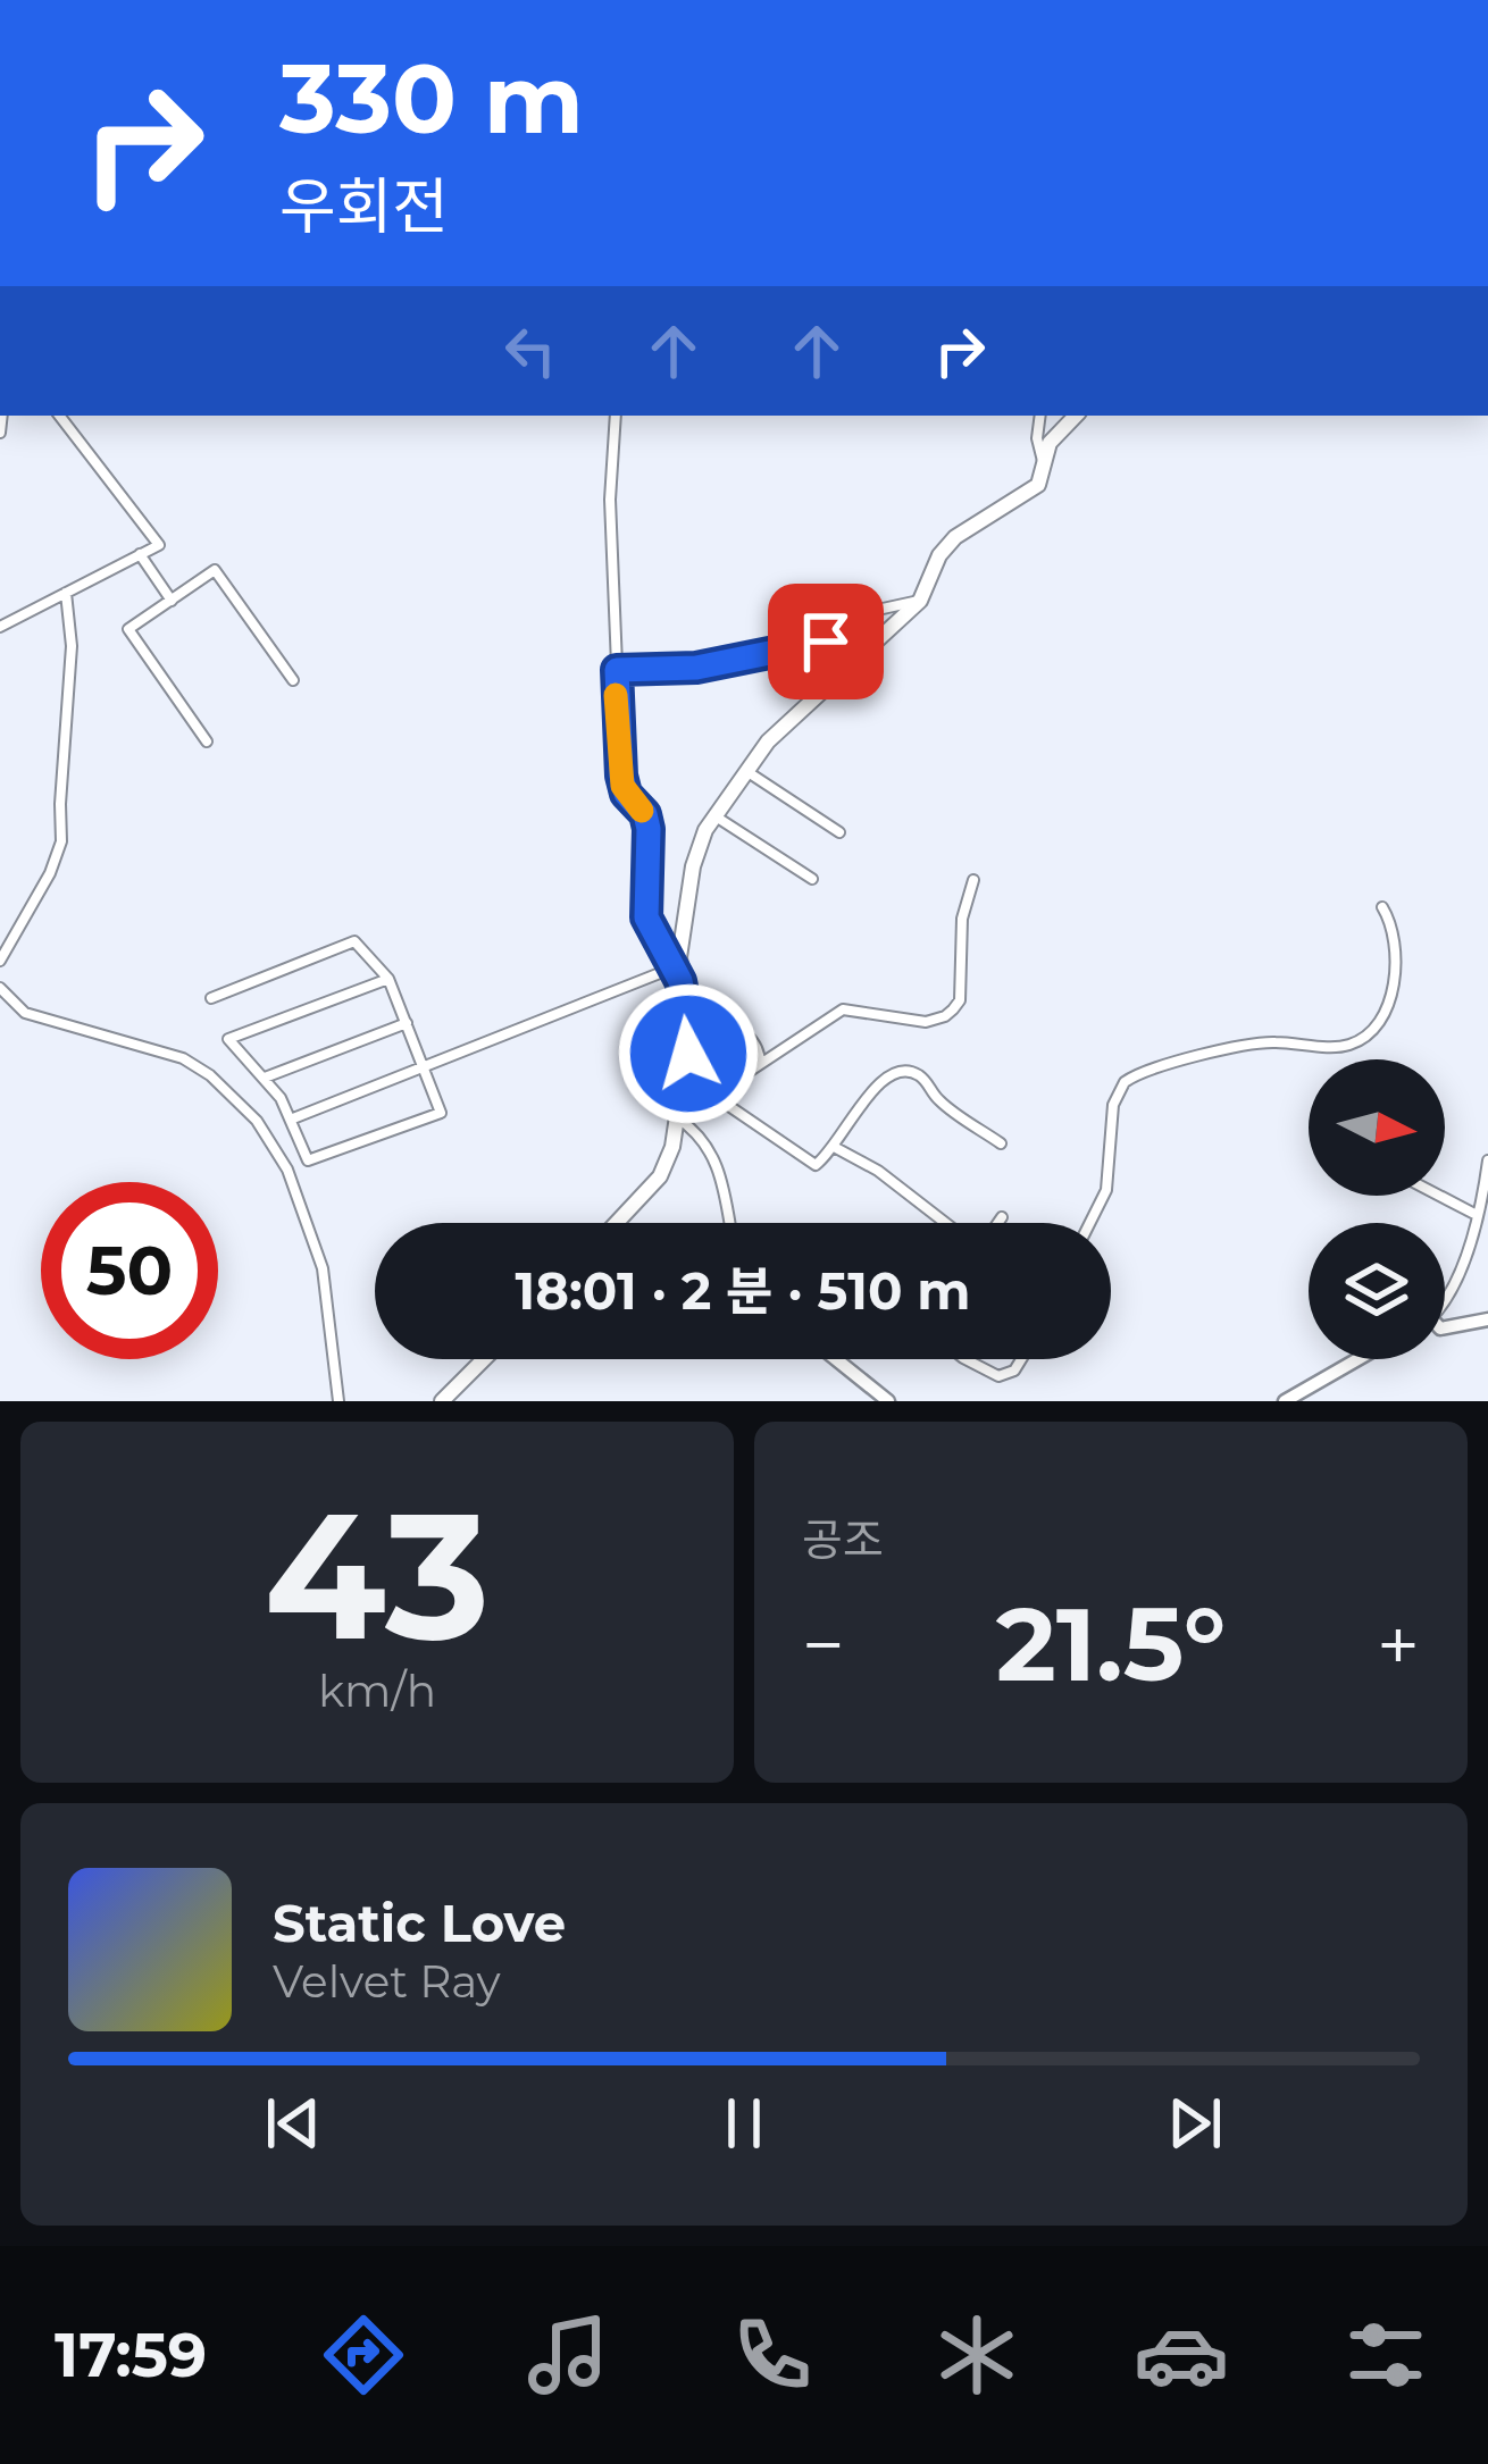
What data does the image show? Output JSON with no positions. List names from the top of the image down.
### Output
{
  "north": "right",
  "page": {
    "turn": ["330 m", "우회전"],
    "limit": "50",
    "trip": "18:01 · 2 분 · 510 m",
    "tile": [
      ["43", "km/h"],
      "공조"
    ],
    "heat": ["−", "21.5°", "+"],
    "song": ["Static Love", "Velvet Ray"],
    "tabs": "17:59"
  }
}
